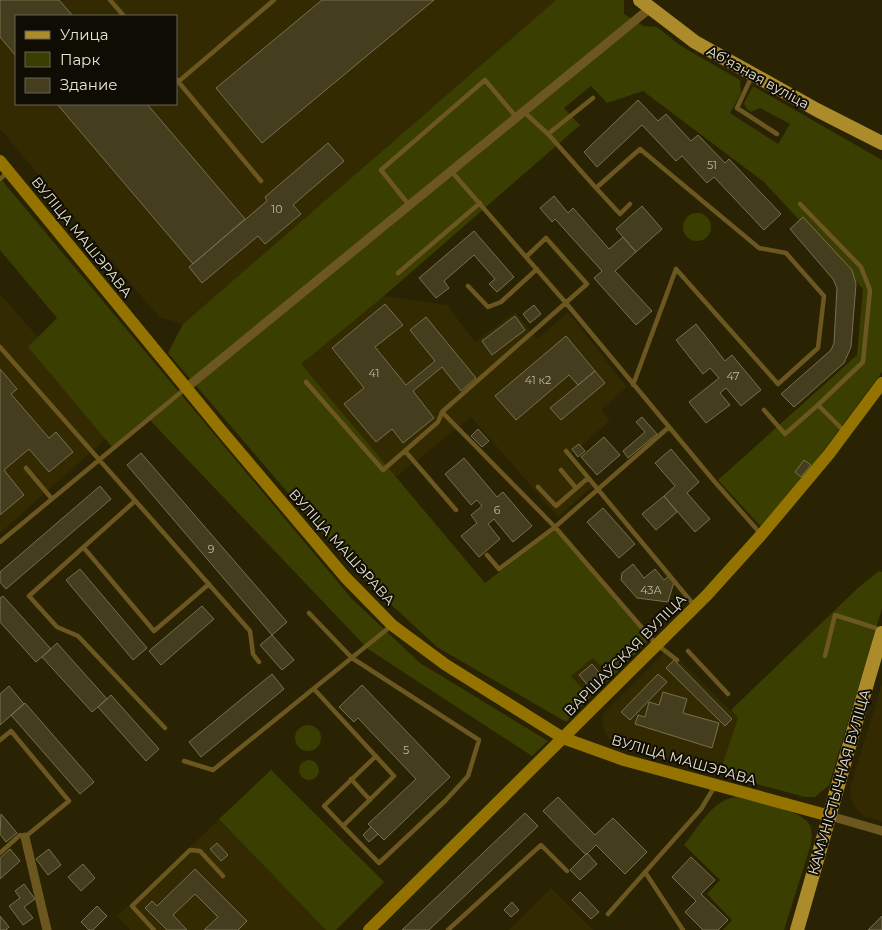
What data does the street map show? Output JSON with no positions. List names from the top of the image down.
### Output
{
  "streets": {
    "main road": ["Абʼязная вуліца", "КАМУНІСТЫЧНАЯ ВУЛІЦА"],
    "street": ["ВУЛІЦА МАШЭРАВА", "ВАРШАЎСКАЯ ВУЛІЦА"]
  },
  "crossings": [
    ["ВУЛІЦА МАШЭРАВА", "ВАРШАЎСКАЯ ВУЛІЦА"],
    ["ВУЛІЦА МАШЭРАВА", "КАМУНІСТЫЧНАЯ ВУЛІЦА"]
  ],
  "house_numbers": [
    "51",
    "10",
    "41",
    "47",
    "41 к2",
    "6",
    "9",
    "43А",
    "5"
  ],
  "legend": ["Улица", "Парк", "Здание"]
}
